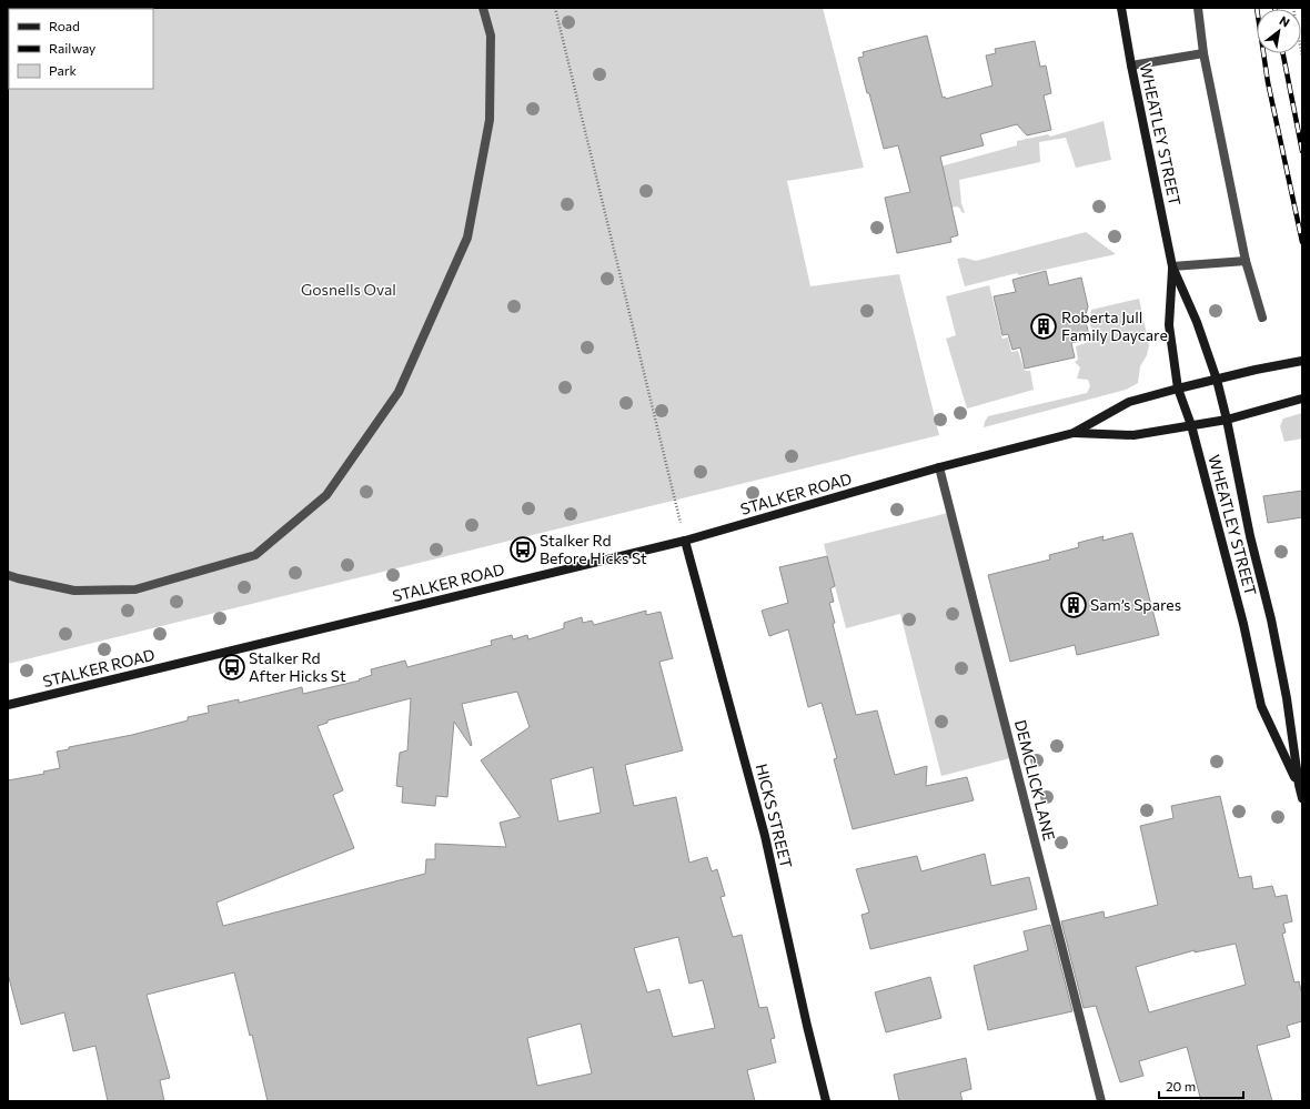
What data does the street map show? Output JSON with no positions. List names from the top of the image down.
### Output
{
  "streets": {
    "main road": ["WHEATLEY STREET", "STALKER ROAD", "HICKS STREET"],
    "lane": ["DEMCLICK LANE"]
  },
  "crossings": [
    ["WHEATLEY STREET", "STALKER ROAD"],
    ["STALKER ROAD", "DEMCLICK LANE"],
    ["STALKER ROAD", "HICKS STREET"]
  ],
  "parks": ["Gosnells Oval"],
  "places": {
    "building": ["Roberta Jull Family Daycare", "Sam’s Spares"],
    "bus stop": ["Stalker Rd Before Hicks St", "Stalker Rd After Hicks St"]
  },
  "legend": ["Road", "Railway", "Park"],
  "scale_bar": "20 m",
  "north": "top right"
}
